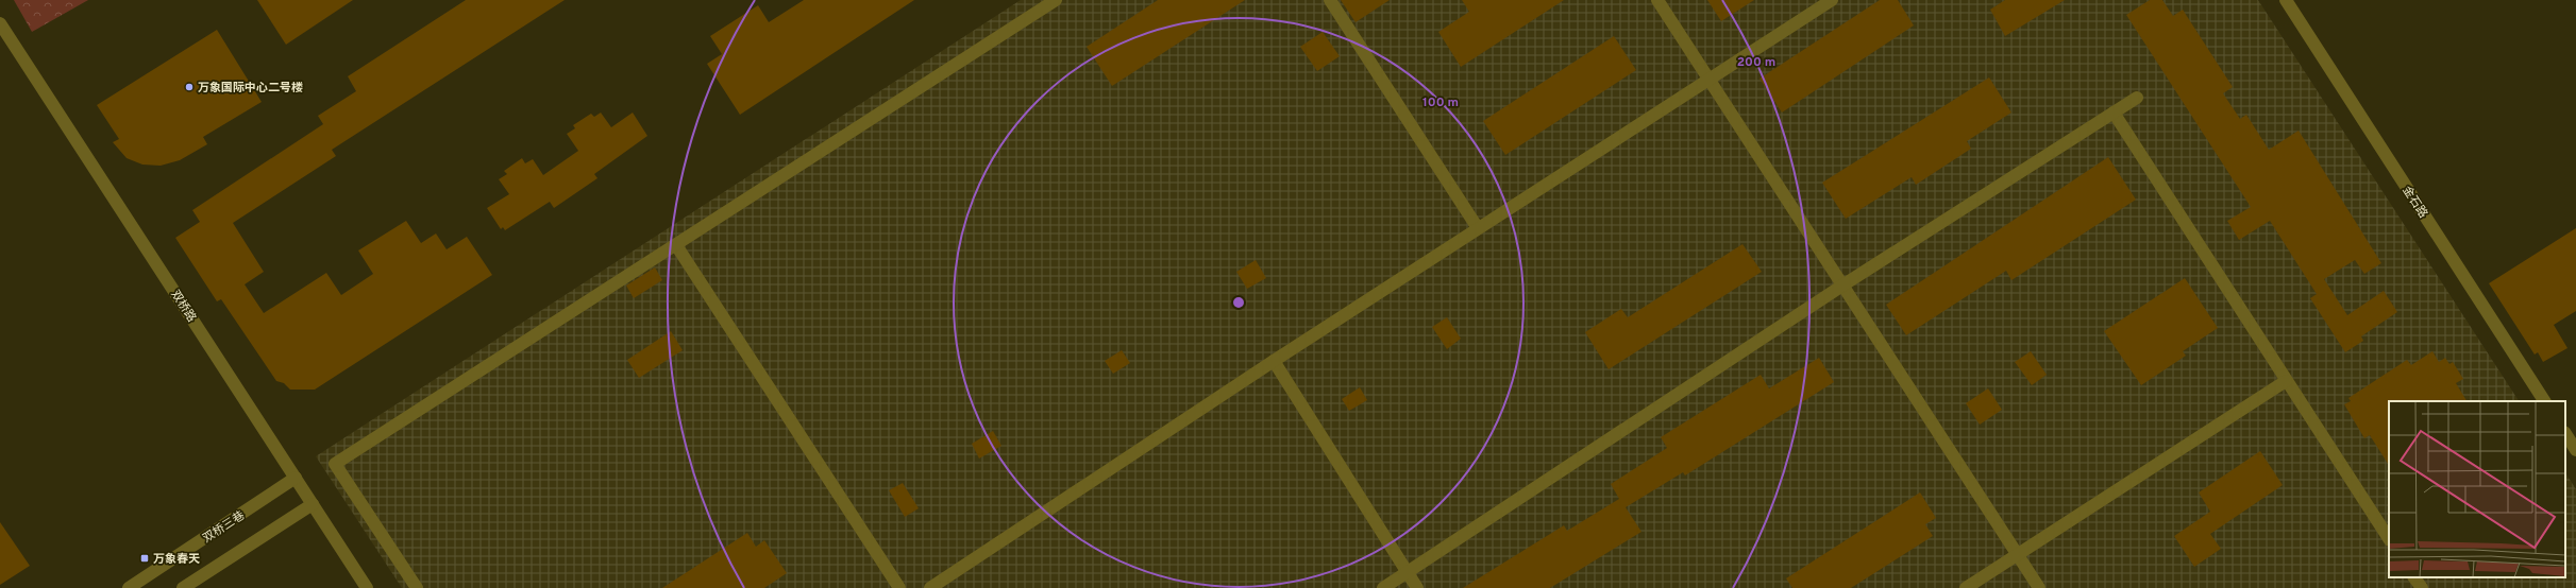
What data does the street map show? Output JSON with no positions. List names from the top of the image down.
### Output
{
  "streets": {
    "street": ["金石路", "双桥路", "双桥三巷"]
  },
  "crossings": [
    ["双桥路", "双桥三巷"]
  ],
  "places": {
    "other": ["万象国际中心二号楼"],
    "transit": ["万象春天"]
  },
  "rings": ["200 m", "100 m"]
}
